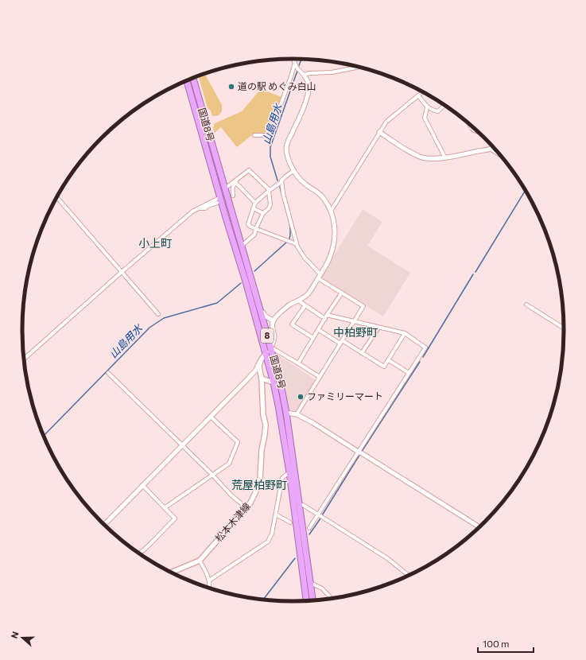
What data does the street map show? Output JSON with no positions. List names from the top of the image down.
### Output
{
  "streets": {
    "highway": ["国道8号", "8"],
    "main road": ["松本木津線"]
  },
  "districts": ["小上町", "中柏野町", "荒屋柏野町"],
  "water": ["山島用水"],
  "places": ["道の駅 めぐみ白山", "ファミリーマート"],
  "scale_bar": "100 m",
  "north": "left"
}
